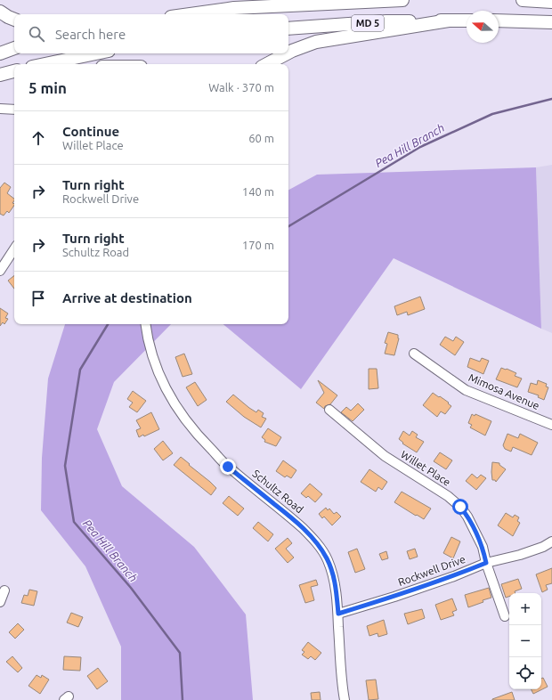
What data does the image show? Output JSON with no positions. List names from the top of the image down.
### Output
{
  "streets": {
    "highway": ["MD 5"],
    "street": [
      "Mimosa Avenue",
      "Willet Place",
      "Schultz Road",
      "Rockwell Drive"
    ]
  },
  "crossings": [
    ["Willet Place", "Rockwell Drive"],
    ["Schultz Road", "Rockwell Drive"]
  ],
  "water": ["Pea Hill Branch"],
  "north": "left",
  "page": {
    "search": "Search here",
    "heading": ["5 min", "Walk · 370 m"],
    "list": [
      ["Continue", "Willet Place", "60 m"],
      ["Turn right", "Rockwell Drive", "140 m"],
      ["Turn right", "Schultz Road", "170 m"],
      "Arrive at destination"
    ],
    "map_buttons": ["+", "−"]
  }
}
